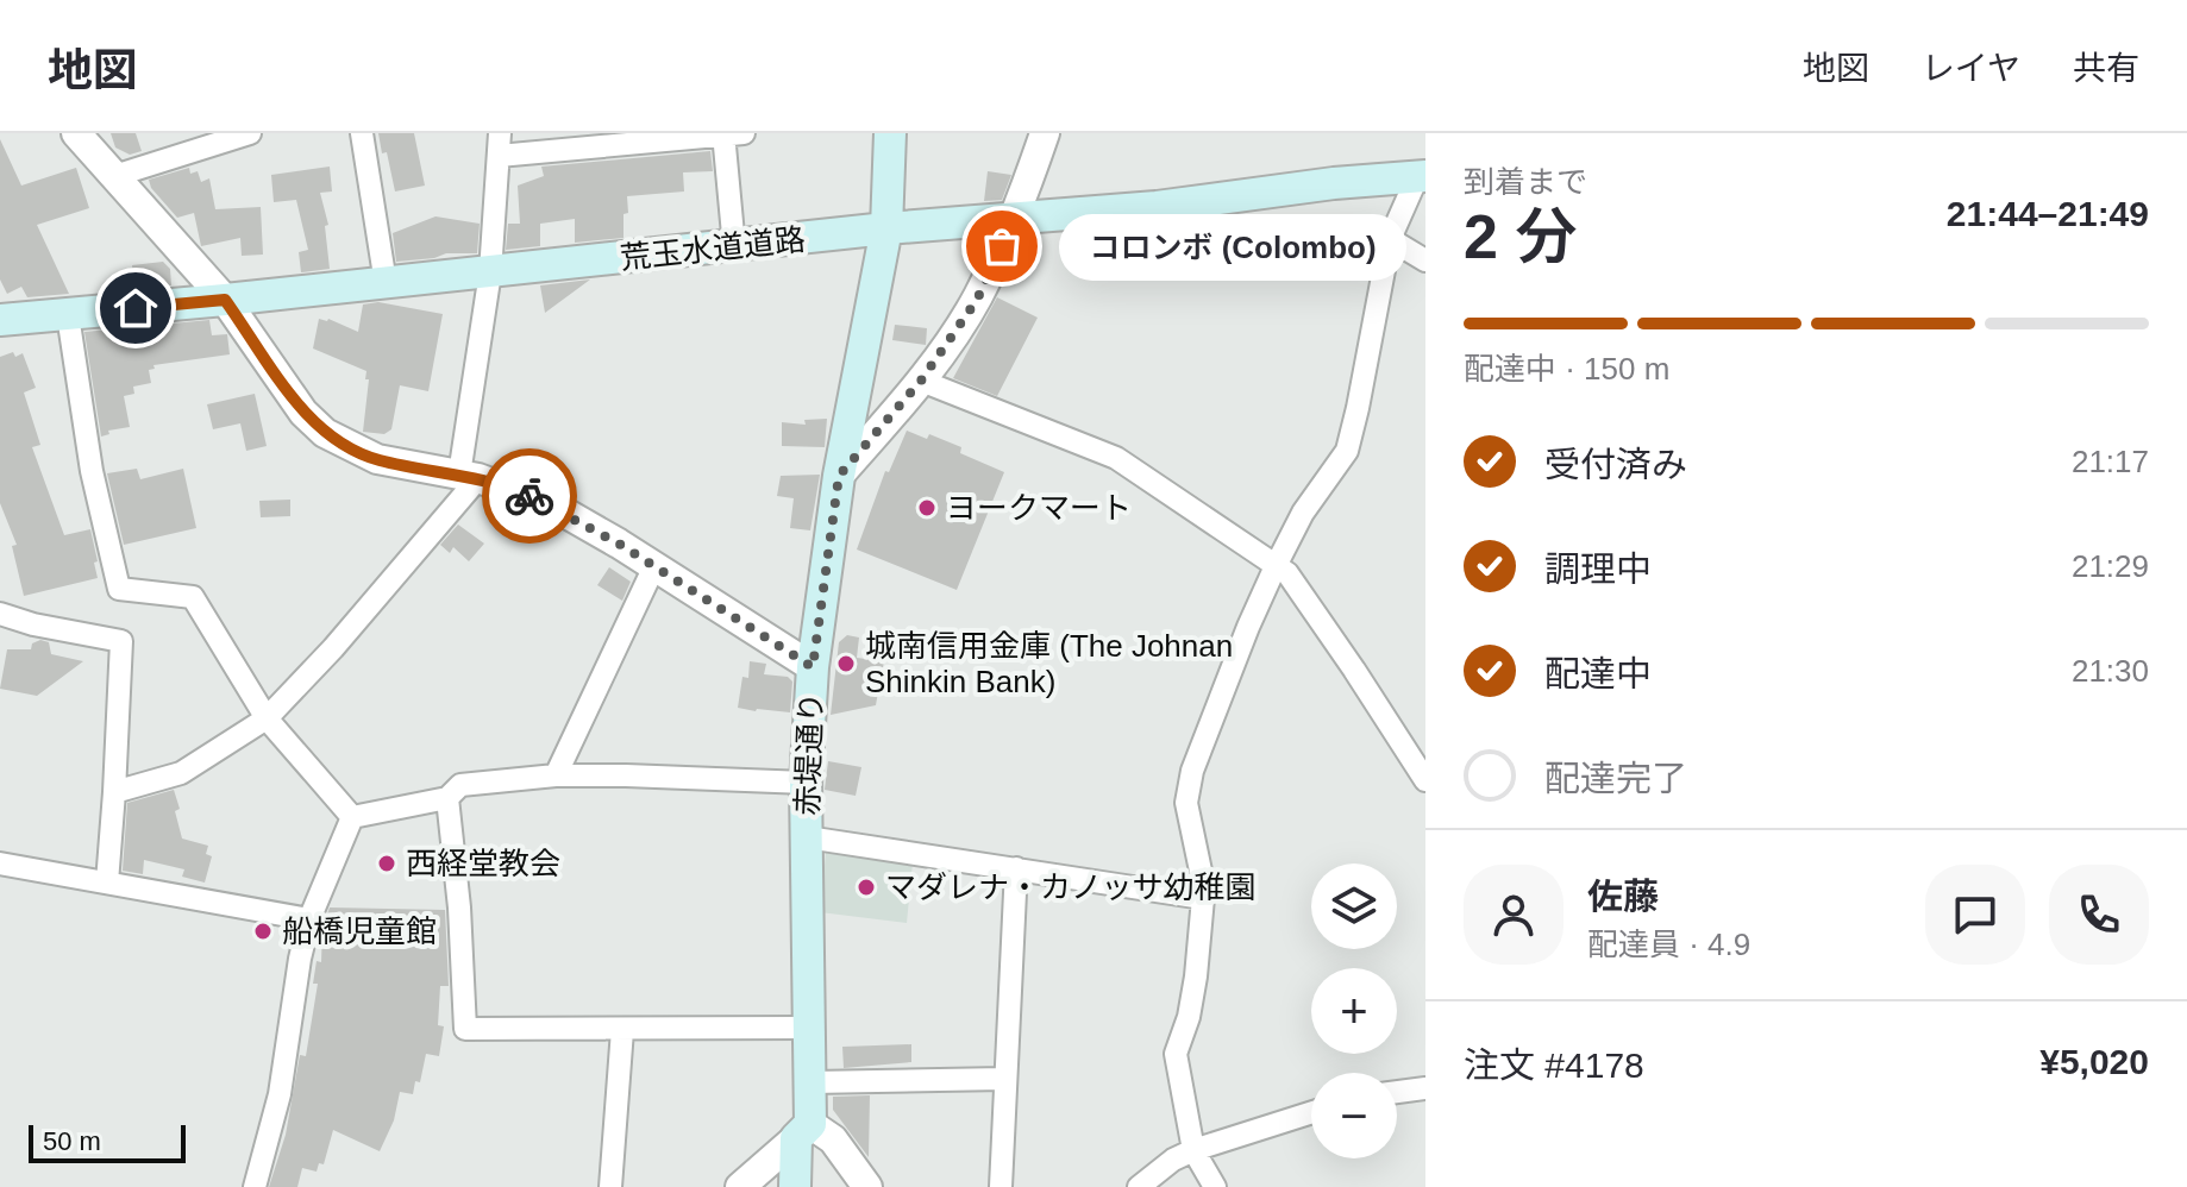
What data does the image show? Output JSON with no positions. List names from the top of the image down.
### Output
{
  "streets": {
    "main road": ["荒玉水道道路", "赤堤通り"]
  },
  "crossings": [
    ["荒玉水道道路", "赤堤通り"]
  ],
  "places": [
    "コロンボ (Colombo)",
    "ヨークマート",
    "城南信用金庫 (The Johnan Shinkin Bank)",
    "西経堂教会",
    "マダレナ・カノッサ幼稚園",
    "船橋児童館"
  ],
  "scale_bar": "50 m",
  "page": {
    "header": "地図",
    "nav": ["地図", "レイヤ", "共有"],
    "heading": ["2 分", "到着まで", "21:44–21:49"],
    "panel": [
      "佐藤",
      "配達員 · 4.9",
      "注文 #4178",
      "¥5,020"
    ],
    "bubble": "コロンボ (Colombo)",
    "bar": "配達中 · 150 m",
    "list": [
      ["受付済み", "21:17"],
      ["調理中", "21:29"],
      ["配達中", "21:30"],
      "配達完了"
    ],
    "map_buttons": ["+", "−"],
    "scale": "50 m"
  }
}
